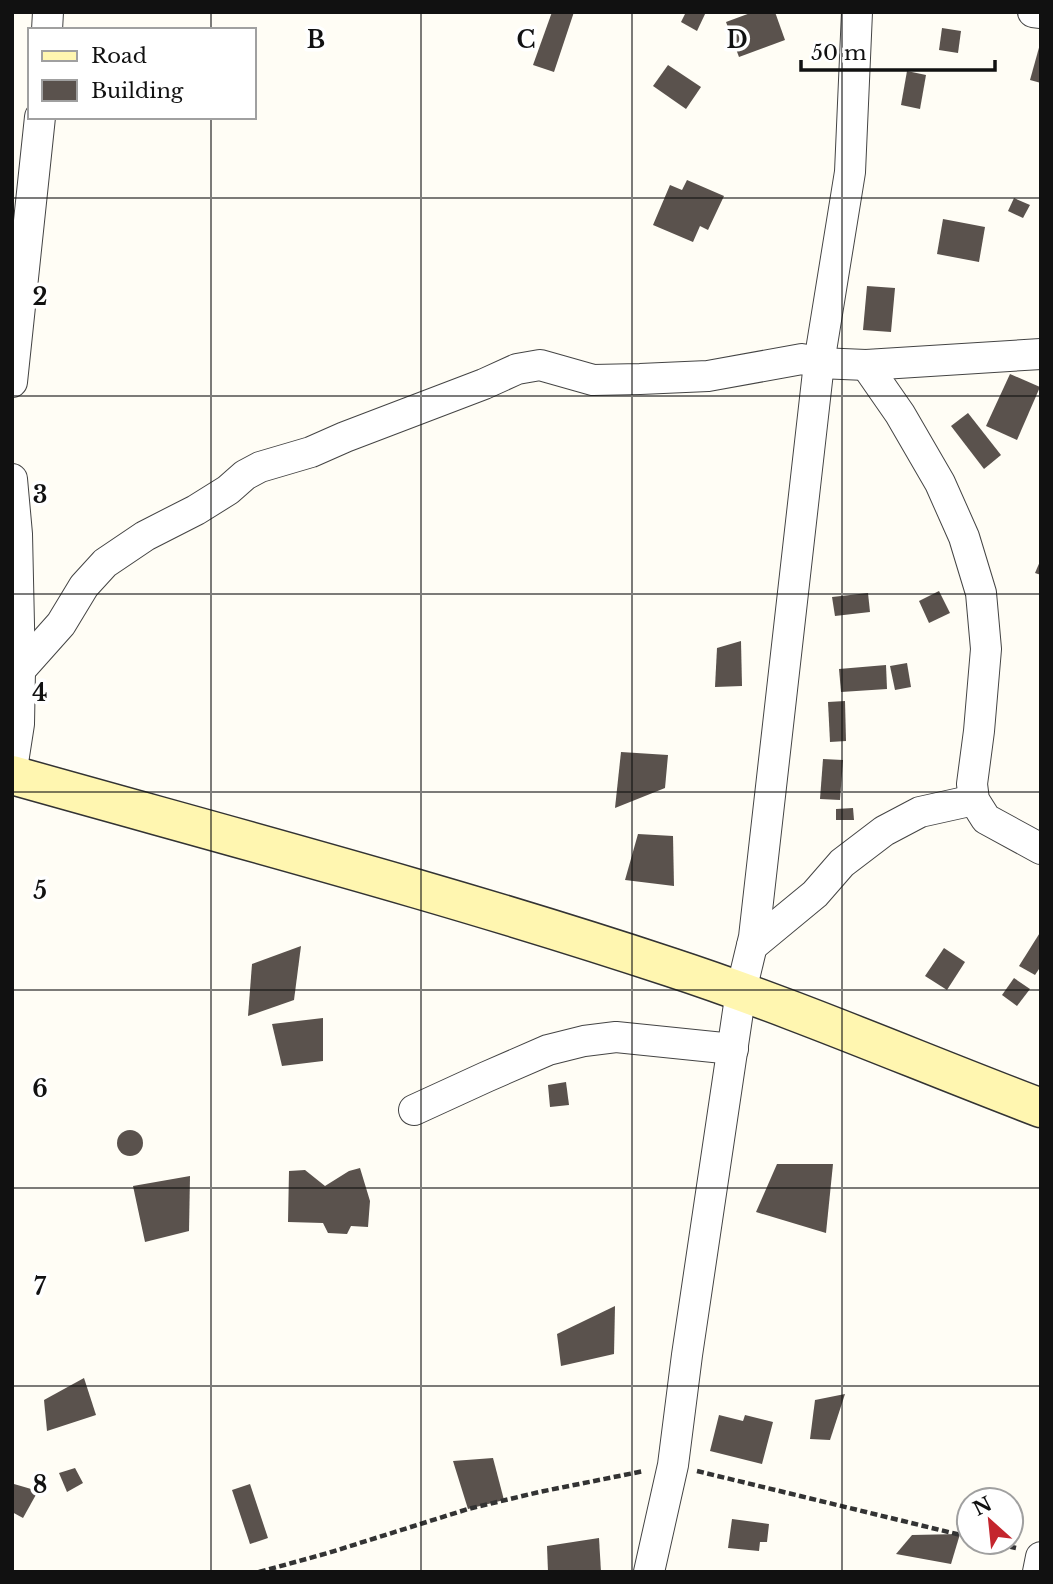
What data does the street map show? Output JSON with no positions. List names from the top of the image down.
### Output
{
  "legend": ["Road", "Building"],
  "scale_bar": "50 m",
  "north": "top left",
  "grid": {
    "columns": ["B", "C", "D"],
    "rows": [
      "2",
      "3",
      "4",
      "5",
      "6",
      "7",
      "8"
    ]
  }
}
